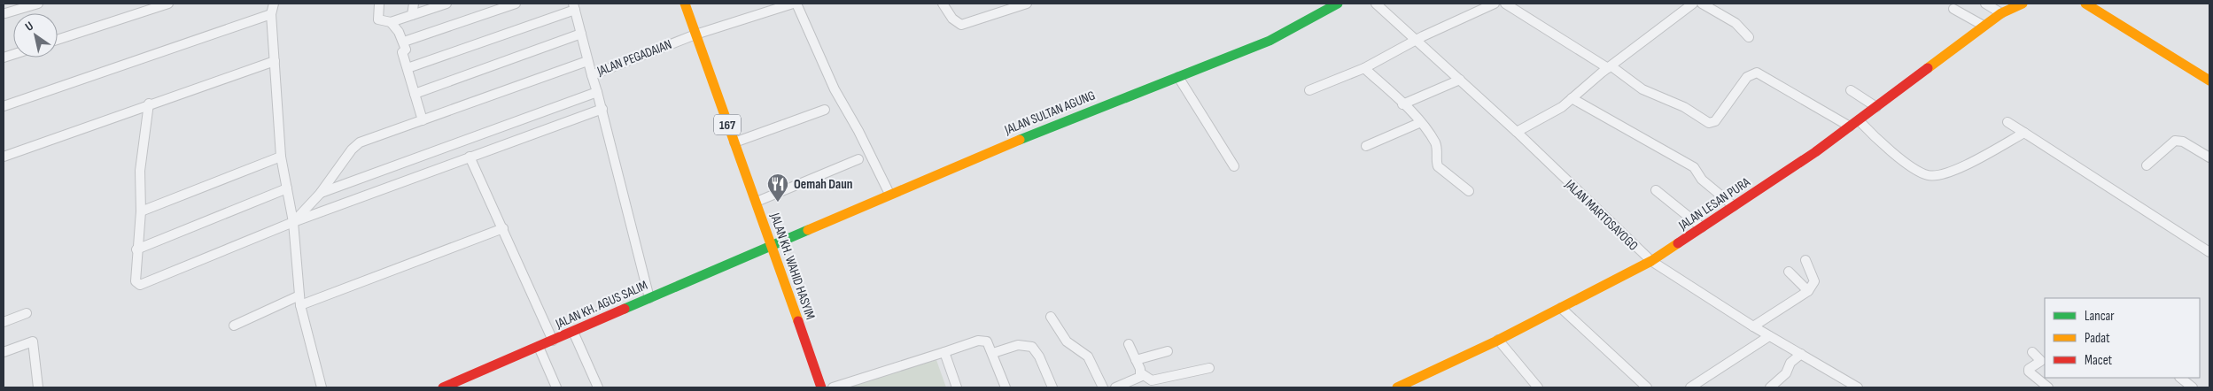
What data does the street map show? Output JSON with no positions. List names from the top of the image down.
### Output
{
  "streets": {
    "street": [
      "JALAN PEGADAIAN",
      "JALAN SULTAN AGUNG",
      "167",
      "JALAN LESAN PURA",
      "JALAN MARTOSAYOGO",
      "JALAN KH. WAHID HASYIM",
      "JALAN KH. AGUS SALIM"
    ]
  },
  "crossings": [
    ["JALAN PEGADAIAN", "JALAN KH. WAHID HASYIM"],
    ["JALAN SULTAN AGUNG", "JALAN KH. WAHID HASYIM"],
    ["JALAN SULTAN AGUNG", "JALAN KH. AGUS SALIM"],
    ["JALAN LESAN PURA", "JALAN MARTOSAYOGO"],
    ["JALAN KH. WAHID HASYIM", "JALAN KH. AGUS SALIM"]
  ],
  "places": {
    "restaurant": ["Oemah Daun"]
  },
  "legend": ["Lancar", "Padat", "Macet"],
  "north": "top left"
}
